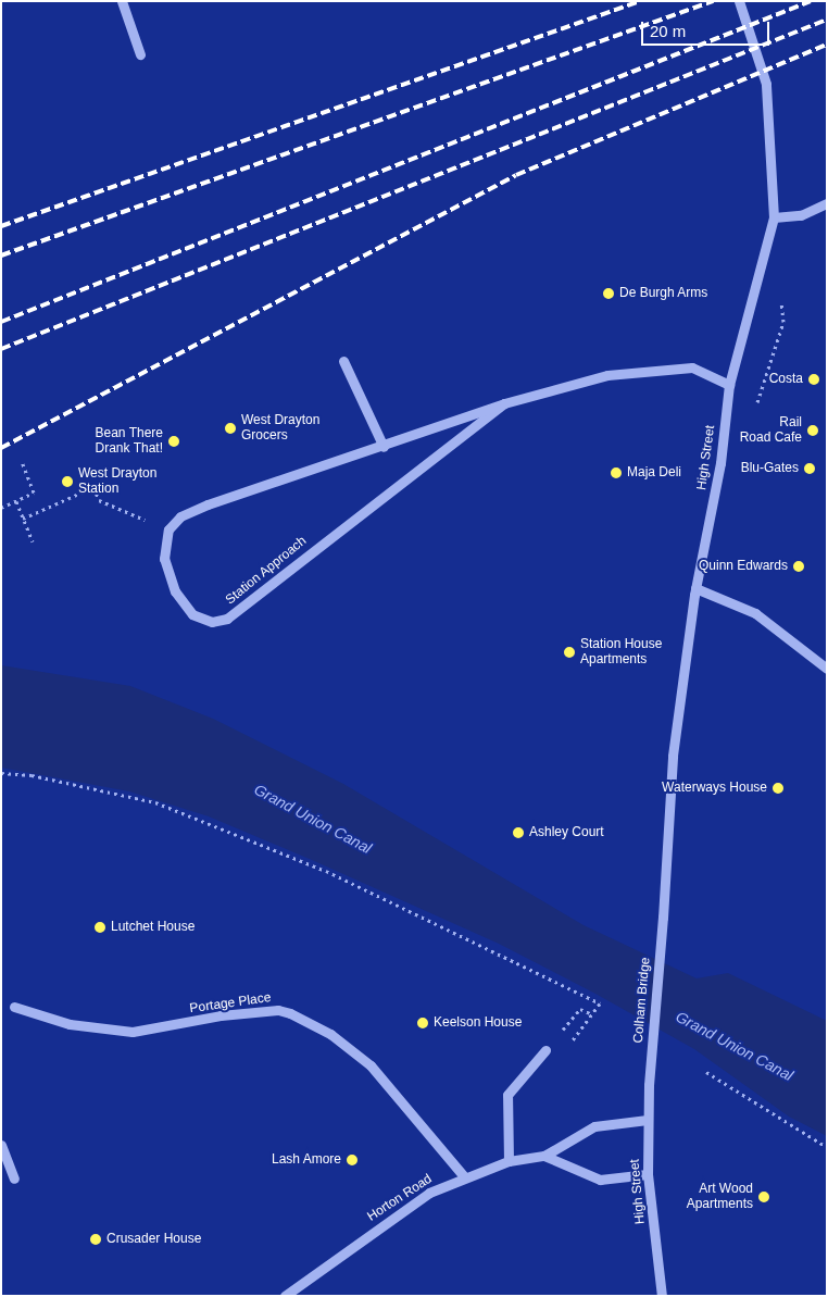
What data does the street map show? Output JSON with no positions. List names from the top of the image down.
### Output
{
  "streets": {
    "street": [
      "High Street",
      "Station Approach",
      "Colham Bridge",
      "Portage Place",
      "Horton Road"
    ]
  },
  "crossings": [
    ["High Street", "Station Approach"],
    ["High Street", "Colham Bridge"],
    ["High Street", "Horton Road"],
    ["Portage Place", "Horton Road"]
  ],
  "water": ["Grand Union Canal"],
  "places": [
    "De Burgh Arms",
    "Costa",
    "West Drayton Grocers",
    "Rail Road Cafe",
    "Bean There Drank That!",
    "Blu-Gates",
    "Maja Deli",
    "West Drayton Station",
    "Quinn Edwards",
    "Station House Apartments",
    "Waterways House",
    "Ashley Court",
    "Lutchet House",
    "Keelson House",
    "Lash Amore",
    "Art Wood Apartments",
    "Crusader House"
  ],
  "scale_bar": "20 m"
}
